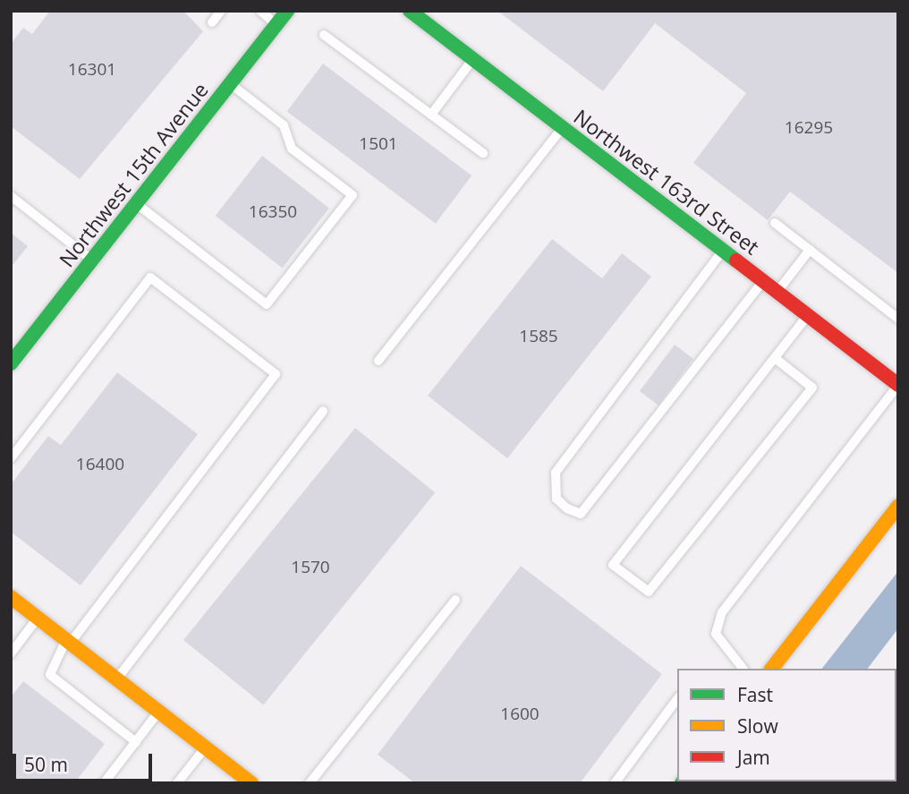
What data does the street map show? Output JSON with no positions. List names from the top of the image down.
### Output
{
  "streets": {
    "street": ["Northwest 15th Avenue", "Northwest 163rd Street"]
  },
  "house_numbers": [
    "16301",
    "16295",
    "1501",
    "16350",
    "1585",
    "16400",
    "1570",
    "1600"
  ],
  "legend": ["Fast", "Slow", "Jam"],
  "scale_bar": "50 m"
}
